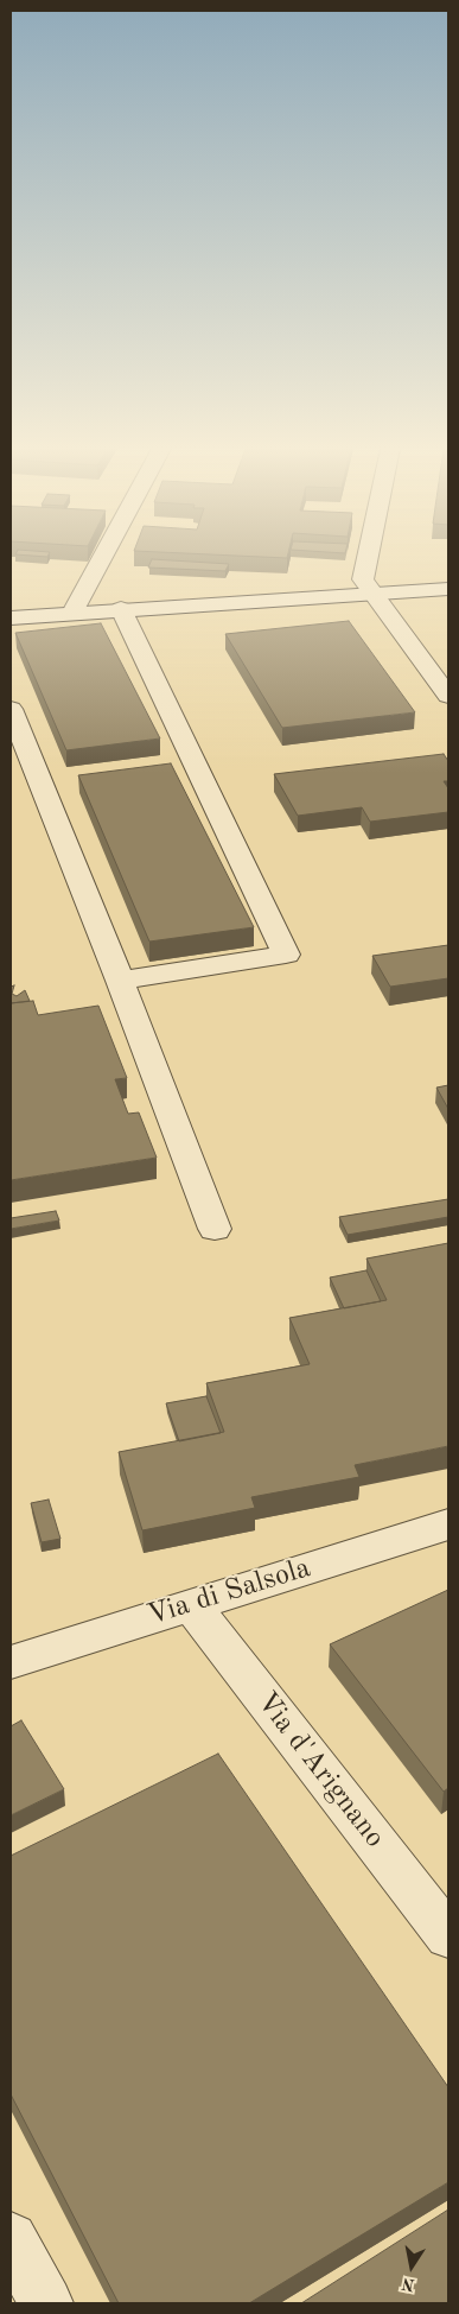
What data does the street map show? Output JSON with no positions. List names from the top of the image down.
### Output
{
  "streets": {
    "street": ["Via di Salsola", "Via d'Arignano"]
  },
  "crossings": [
    ["Via di Salsola", "Via d'Arignano"]
  ],
  "north": "bottom"
}
